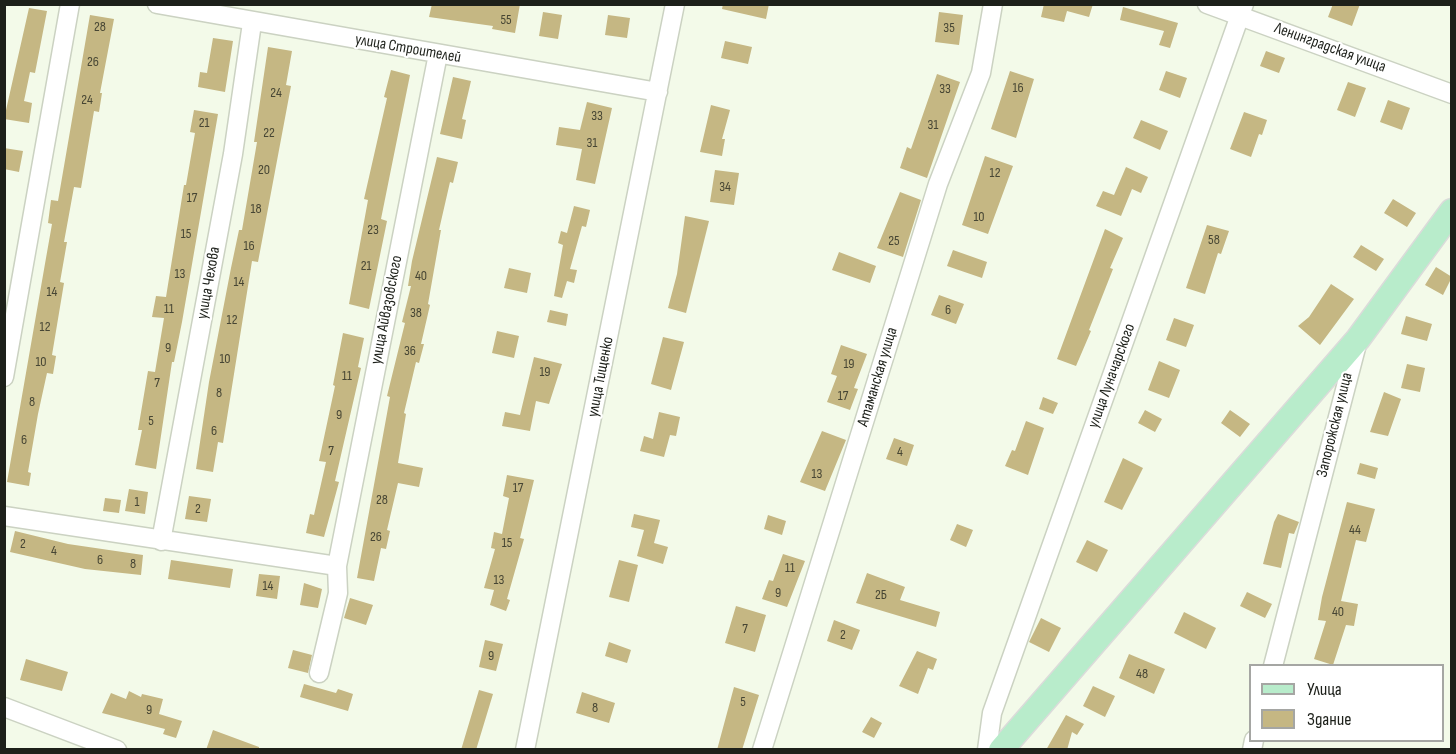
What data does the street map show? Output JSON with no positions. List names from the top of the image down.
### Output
{
  "streets": {
    "main road": ["Запорожская улица"],
    "street": [
      "Ленинградская улица",
      "улица Строителей",
      "улица Чехова",
      "улица Айвазовского",
      "улица Луначарского",
      "улица Тищенко",
      "Атаманская улица"
    ]
  },
  "crossings": [
    ["Ленинградская улица", "улица Луначарского"],
    ["улица Строителей", "улица Чехова"],
    ["улица Строителей", "улица Айвазовского"],
    ["улица Строителей", "улица Тищенко"]
  ],
  "house_numbers": [
    "55",
    "28",
    "35",
    "26",
    "16",
    "33",
    "24",
    "24",
    "33",
    "21",
    "31",
    "22",
    "31",
    "20",
    "12",
    "34",
    "17",
    "18",
    "10",
    "23",
    "15",
    "58",
    "25",
    "16",
    "21",
    "13",
    "40",
    "14",
    "14",
    "11",
    "6",
    "38",
    "12",
    "12",
    "9",
    "36",
    "10",
    "10",
    "19",
    "19",
    "11",
    "7",
    "8",
    "17",
    "8",
    "9",
    "5",
    "6",
    "6",
    "7",
    "4",
    "13",
    "17",
    "28",
    "1",
    "2",
    "44",
    "26",
    "15",
    "2",
    "4",
    "6",
    "8",
    "11",
    "13",
    "14",
    "9",
    "2Б",
    "40",
    "7",
    "2",
    "9",
    "48",
    "5",
    "8",
    "9"
  ],
  "legend": ["Улица", "Здание"]
}
